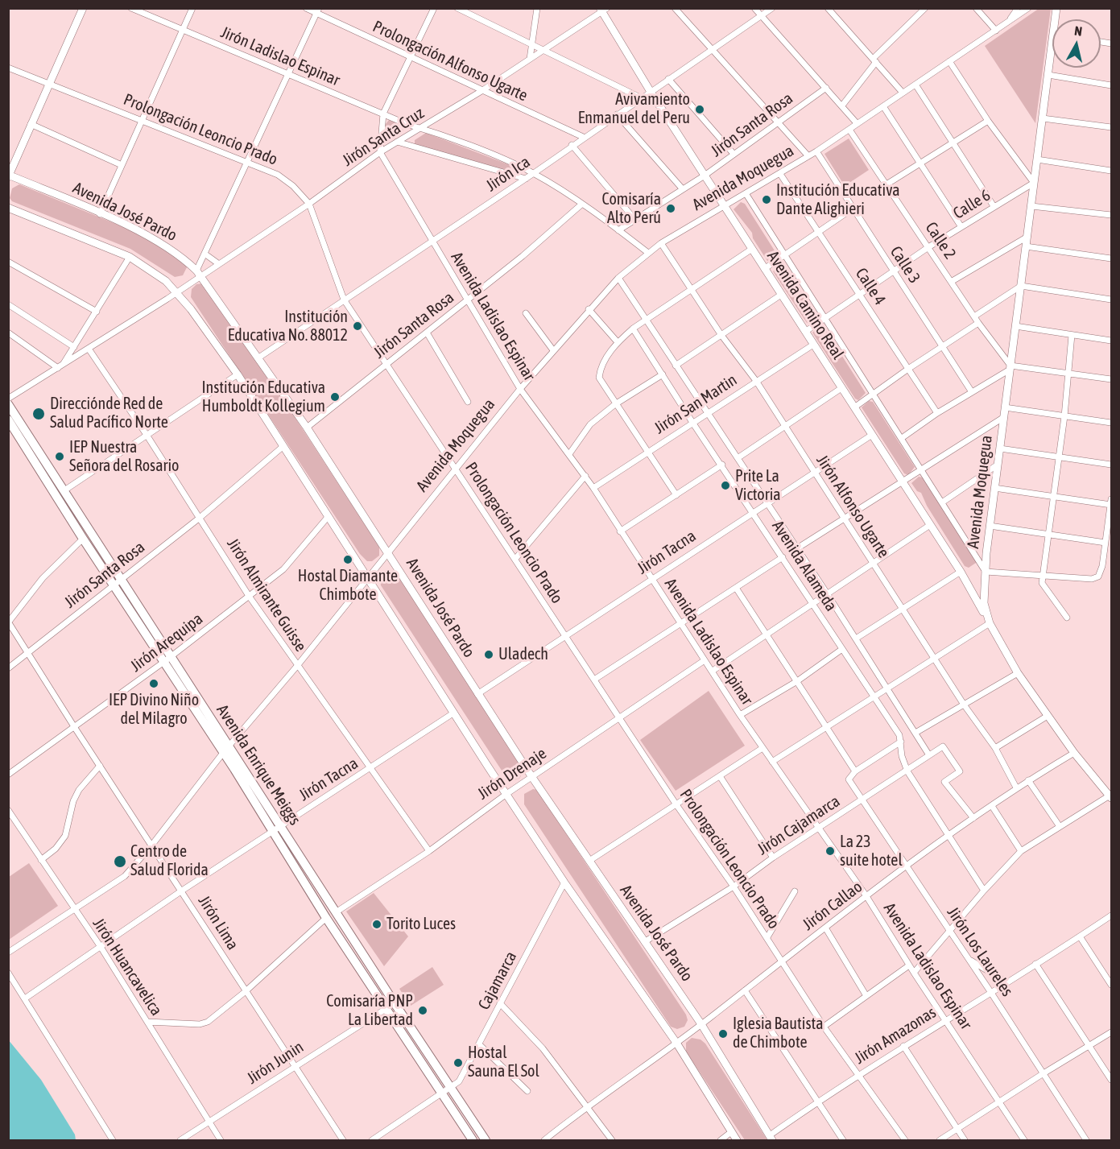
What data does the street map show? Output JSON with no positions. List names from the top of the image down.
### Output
{
  "streets": {
    "highway": ["Avenida Enrique Meiggs"],
    "main road": ["Avenida Moquegua", "Avenida José Pardo", "Avenida Camino Real"],
    "street": [
      "Jirón Ladislao Espinar",
      "Prolongación Alfonso Ugarte",
      "Jirón Santa Rosa",
      "Prolongación Leoncio Prado",
      "Jirón Santa Cruz",
      "Jirón Ica",
      "Calle 6",
      "Calle 2",
      "Calle 3",
      "Calle 4",
      "Avenida Ladislao Espinar",
      "Jirón San Martin",
      "Jirón Alfonso Ugarte",
      "Jirón Tacna",
      "Avenida Alameda",
      "Jirón Almirante Guisse",
      "Jirón Arequipa",
      "Jirón Drenaje",
      "Jirón Cajamarca",
      "Jirón Callao",
      "Jirón Lima",
      "Jirón Los Laureles",
      "Jirón Huancavelica",
      "Cajamarca",
      "Jirón Amazonas",
      "Jirón Junin"
    ]
  },
  "crossings": [
    ["Jirón Ladislao Espinar", "Jirón Santa Rosa"],
    ["Jirón Ladislao Espinar", "Jirón Santa Cruz"],
    ["Jirón Ladislao Espinar", "Jirón Ica"],
    ["Jirón Ladislao Espinar", "Avenida Moquegua"],
    ["Prolongación Alfonso Ugarte", "Jirón Santa Cruz"],
    ["Prolongación Alfonso Ugarte", "Jirón Ica"],
    ["Jirón Santa Rosa", "Prolongación Leoncio Prado"],
    ["Jirón Santa Rosa", "Avenida José Pardo"],
    ["Jirón Santa Rosa", "Avenida Camino Real"],
    ["Jirón Santa Rosa", "Avenida Ladislao Espinar"],
    ["Jirón Santa Rosa", "Jirón Almirante Guisse"],
    ["Jirón Santa Rosa", "Avenida Enrique Meiggs"],
    ["Jirón Santa Rosa", "Jirón Lima"],
    ["Prolongación Leoncio Prado", "Jirón Santa Cruz"],
    ["Prolongación Leoncio Prado", "Jirón Ica"],
    ["Prolongación Leoncio Prado", "Avenida Moquegua"],
    ["Prolongación Leoncio Prado", "Jirón Tacna"],
    ["Prolongación Leoncio Prado", "Jirón Drenaje"],
    ["Prolongación Leoncio Prado", "Jirón Cajamarca"],
    ["Prolongación Leoncio Prado", "Jirón Callao"],
    ["Prolongación Leoncio Prado", "Jirón Amazonas"],
    ["Jirón Santa Cruz", "Avenida José Pardo"],
    ["Jirón Santa Cruz", "Avenida Camino Real"],
    ["Jirón Santa Cruz", "Avenida Ladislao Espinar"],
    ["Jirón Santa Cruz", "Jirón Almirante Guisse"],
    ["Jirón Ica", "Avenida José Pardo"],
    ["Jirón Ica", "Avenida Camino Real"],
    ["Jirón Ica", "Avenida Ladislao Espinar"],
    ["Avenida Moquegua", "Calle 6"],
    ["Avenida Moquegua", "Avenida José Pardo"],
    ["Avenida Moquegua", "Calle 2"],
    ["Avenida Moquegua", "Calle 3"],
    ["Avenida Moquegua", "Calle 4"],
    ["Avenida Moquegua", "Avenida Camino Real"],
    ["Avenida Moquegua", "Avenida Ladislao Espinar"],
    ["Avenida Moquegua", "Jirón Alfonso Ugarte"],
    ["Avenida Moquegua", "Avenida Alameda"],
    ["Avenida Moquegua", "Jirón Almirante Guisse"],
    ["Avenida Moquegua", "Avenida Enrique Meiggs"],
    ["Avenida Moquegua", "Jirón Callao"],
    ["Avenida Moquegua", "Jirón Lima"],
    ["Avenida Moquegua", "Jirón Huancavelica"],
    ["Calle 6", "Calle 2"],
    ["Calle 6", "Calle 3"],
    ["Calle 6", "Calle 4"],
    ["Calle 6", "Avenida Camino Real"],
    ["Avenida José Pardo", "Jirón Tacna"],
    ["Avenida José Pardo", "Jirón Drenaje"],
    ["Avenida José Pardo", "Jirón Cajamarca"],
    ["Avenida José Pardo", "Jirón Callao"],
    ["Avenida José Pardo", "Jirón Amazonas"],
    ["Avenida Camino Real", "Jirón San Martin"],
    ["Avenida Camino Real", "Jirón Tacna"],
    ["Avenida Ladislao Espinar", "Jirón San Martin"],
    ["Avenida Ladislao Espinar", "Jirón Tacna"],
    ["Avenida Ladislao Espinar", "Jirón Drenaje"],
    ["Avenida Ladislao Espinar", "Jirón Cajamarca"],
    ["Avenida Ladislao Espinar", "Jirón Callao"],
    ["Avenida Ladislao Espinar", "Jirón Amazonas"],
    ["Jirón San Martin", "Jirón Alfonso Ugarte"],
    ["Jirón San Martin", "Avenida Alameda"],
    ["Jirón Alfonso Ugarte", "Jirón Tacna"],
    ["Jirón Alfonso Ugarte", "Jirón Callao"],
    ["Jirón Tacna", "Avenida Alameda"],
    ["Jirón Tacna", "Jirón Almirante Guisse"],
    ["Jirón Tacna", "Avenida Enrique Meiggs"],
    ["Jirón Tacna", "Jirón Lima"],
    ["Jirón Tacna", "Jirón Huancavelica"],
    ["Avenida Alameda", "Jirón Cajamarca"],
    ["Avenida Alameda", "Jirón Callao"],
    ["Jirón Almirante Guisse", "Jirón Arequipa"],
    ["Jirón Almirante Guisse", "Jirón Drenaje"],
    ["Jirón Arequipa", "Avenida Enrique Meiggs"],
    ["Jirón Arequipa", "Jirón Lima"],
    ["Avenida Enrique Meiggs", "Jirón Drenaje"],
    ["Avenida Enrique Meiggs", "Cajamarca"],
    ["Avenida Enrique Meiggs", "Jirón Junin"],
    ["Jirón Cajamarca", "Jirón Callao"],
    ["Jirón Cajamarca", "Jirón Los Laureles"],
    ["Jirón Callao", "Jirón Los Laureles"],
    ["Jirón Lima", "Jirón Junin"],
    ["Jirón Los Laureles", "Jirón Amazonas"],
    ["Jirón Huancavelica", "Jirón Junin"]
  ],
  "places": [
    "Avivamiento Enmanuel del Peru",
    "Institución Educativa Dante Alighieri",
    "Comisaría Alto Perú",
    "Institución Educativa No. 88012",
    "Institución Educativa Humboldt Kollegium",
    "Direcciónde Red de Salud Pacífico Norte",
    "IEP Nuestra Señora del Rosario",
    "Prite La Victoria",
    "Hostal Diamante Chimbote",
    "Uladech",
    "IEP Divino Niño del Milagro",
    "La 23 suite hotel",
    "Centro de Salud Florida",
    "Torito Luces",
    "Comisaría PNP La Libertad",
    "Iglesia Bautista de Chimbote",
    "Hostal Sauna El Sol"
  ],
  "north": "top"
}
